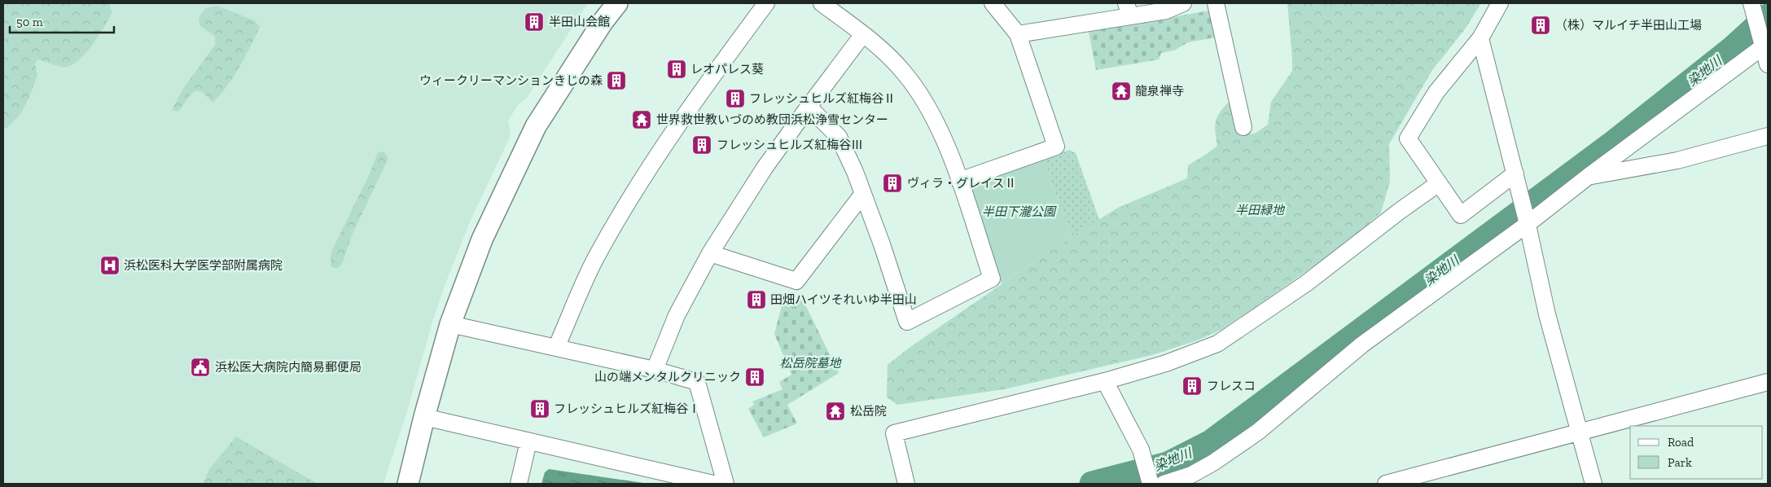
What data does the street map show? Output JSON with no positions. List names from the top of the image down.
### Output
{
  "water": ["染地川"],
  "parks": ["半田緑地", "半田下瀧公園", "松岳院墓地"],
  "places": {
    "building": [
      "半田山会館",
      "（株）マルイチ半田山工場",
      "レオパレス葵",
      "ウィークリーマンションきじの森",
      "フレッシュヒルズ紅梅谷Ⅱ",
      "フレッシュヒルズ紅梅谷Ⅲ",
      "ヴィラ・グレイスⅡ",
      "田畑ハイツそれいゆ半田山",
      "山の端メンタルクリニック",
      "フレスコ",
      "フレッシュヒルズ紅梅谷Ⅰ"
    ],
    "temple": ["龍泉禅寺", "世界救世教いづのめ教団浜松浄雪センター", "松岳院"],
    "hospital": ["浜松医科大学医学部附属病院"],
    "public building": ["浜松医大病院内簡易郵便局"]
  },
  "legend": ["Road", "Park"],
  "scale_bar": "50 m"
}
